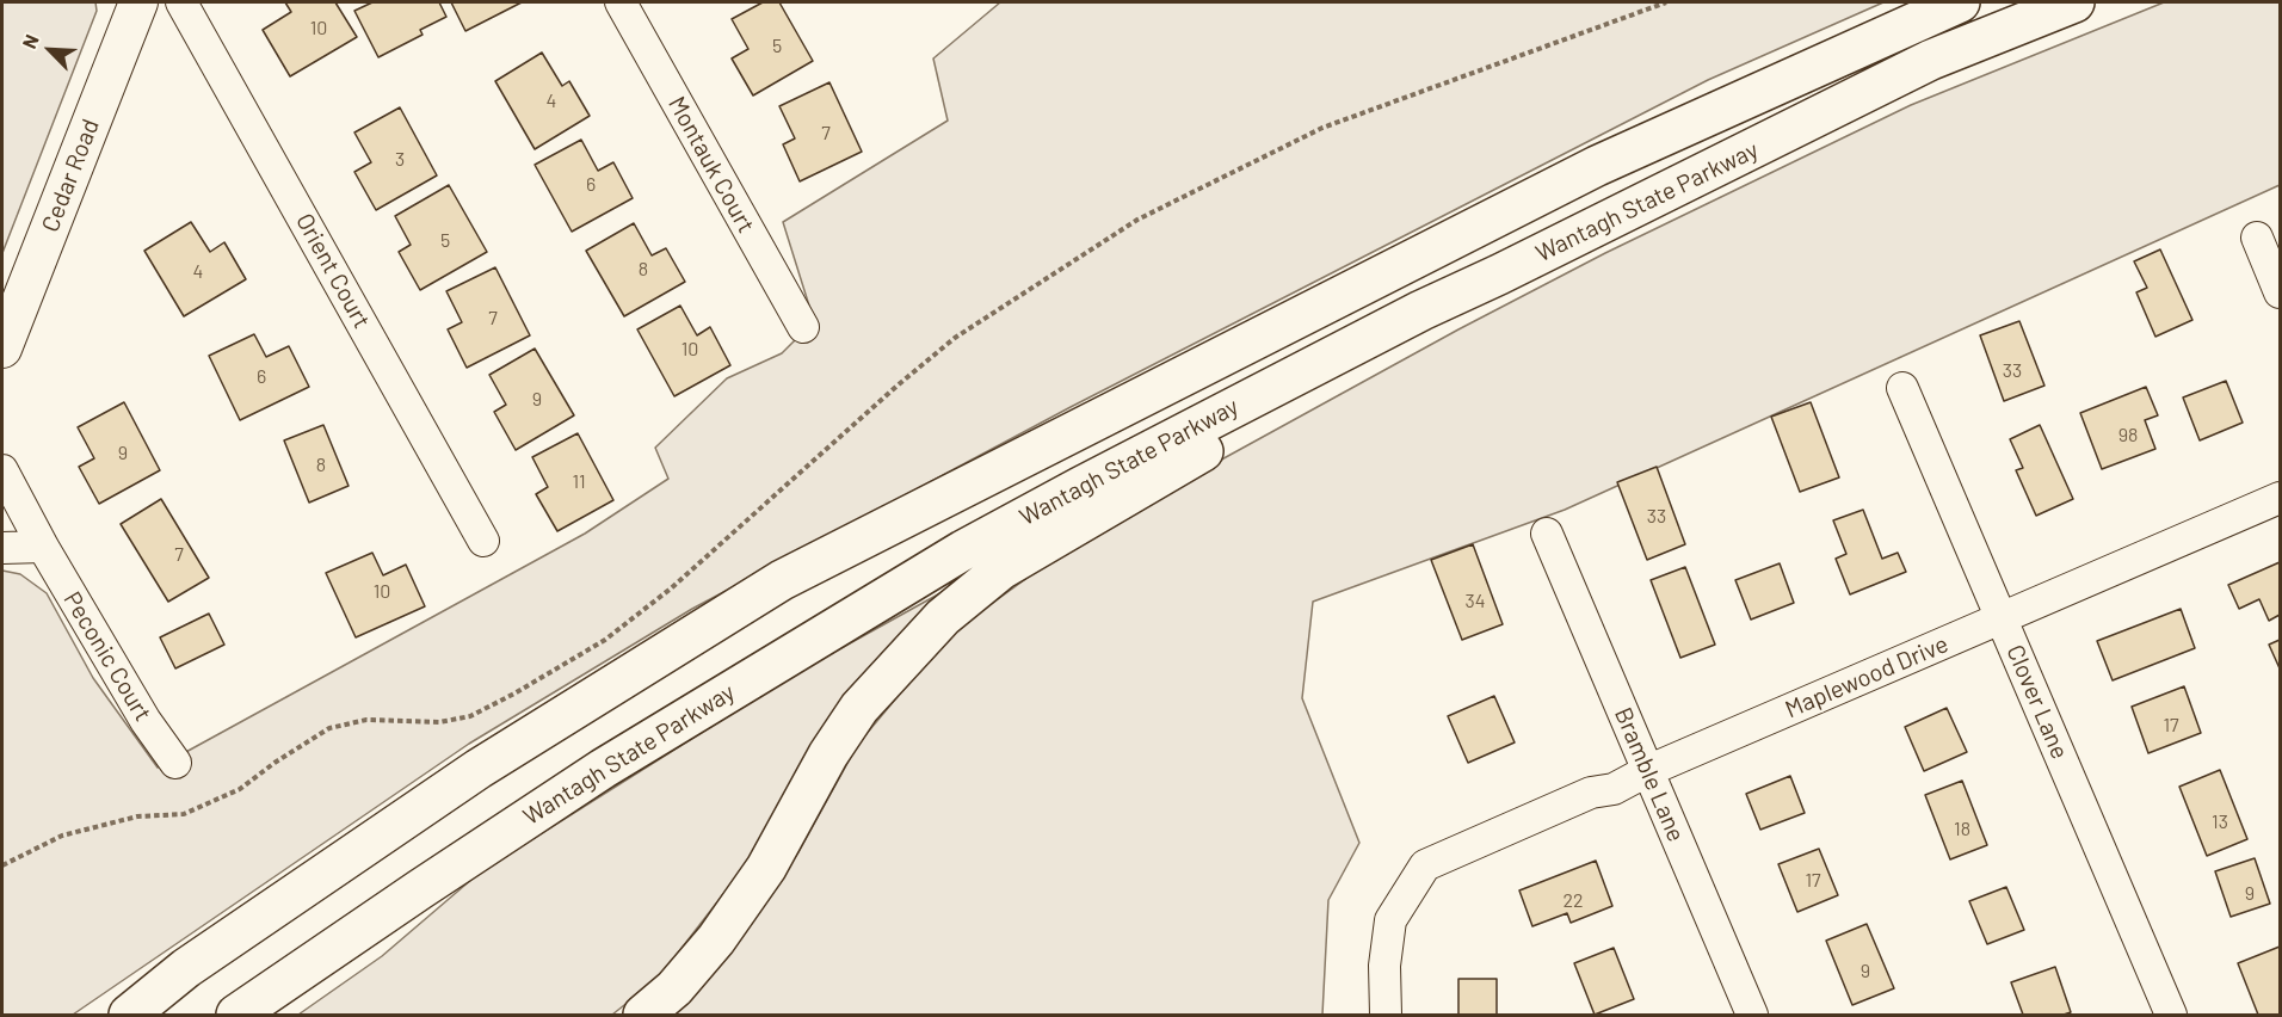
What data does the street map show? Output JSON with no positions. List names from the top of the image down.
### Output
{
  "streets": {
    "highway": ["Wantagh State Parkway"],
    "street": [
      "Montauk Court",
      "Cedar Road",
      "Orient Court",
      "Peconic Court",
      "Maplewood Drive",
      "Clover Lane",
      "Bramble Lane"
    ]
  },
  "crossings": [
    ["Maplewood Drive", "Clover Lane"],
    ["Maplewood Drive", "Bramble Lane"]
  ],
  "house_numbers": [
    "10",
    "5",
    "4",
    "7",
    "3",
    "6",
    "5",
    "8",
    "4",
    "7",
    "10",
    "33",
    "6",
    "9",
    "98",
    "9",
    "8",
    "11",
    "33",
    "7",
    "10",
    "34",
    "17",
    "13",
    "18",
    "17",
    "9",
    "22",
    "9"
  ],
  "north": "top left"
}
